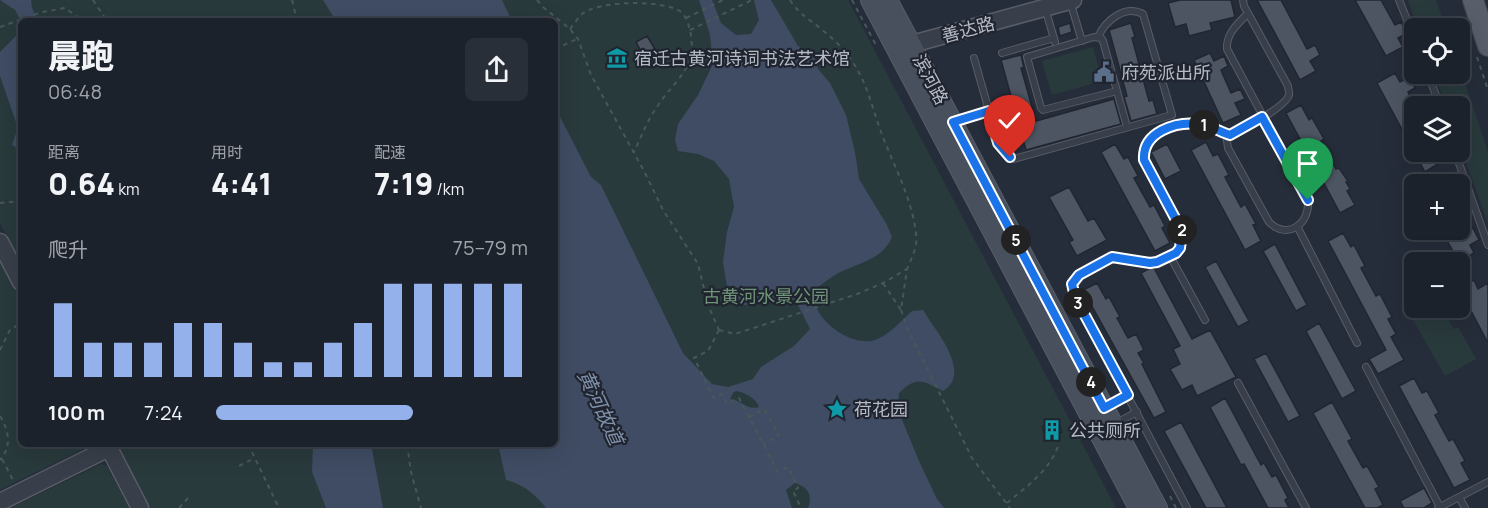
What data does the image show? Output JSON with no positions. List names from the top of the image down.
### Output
{
  "streets": {
    "main road": ["滨河路"],
    "street": ["善达路"]
  },
  "crossings": [
    ["善达路", "滨河路"]
  ],
  "water": ["黄河故道"],
  "parks": ["古黄河水景公园"],
  "places": {
    "museum": ["宿迁古黄河诗词书法艺术馆"],
    "public building": ["府苑派出所"],
    "place": ["荷花园"],
    "building": ["公共厕所"]
  },
  "page": {
    "map_buttons": ["+", "−"],
    "heading": ["晨跑", "06:48"],
    "pins": [
      "1",
      "2",
      "5",
      "3",
      "4"
    ],
    "stats": [
      ["距离", "0.64 km"],
      ["用时", "4:41"],
      ["配速", "7:19 /km"]
    ],
    "chart": ["爬升", "75–79 m"],
    "list": [
      {
        "name": "100 m",
        "note": "7:24"
      }
    ]
  }
}
